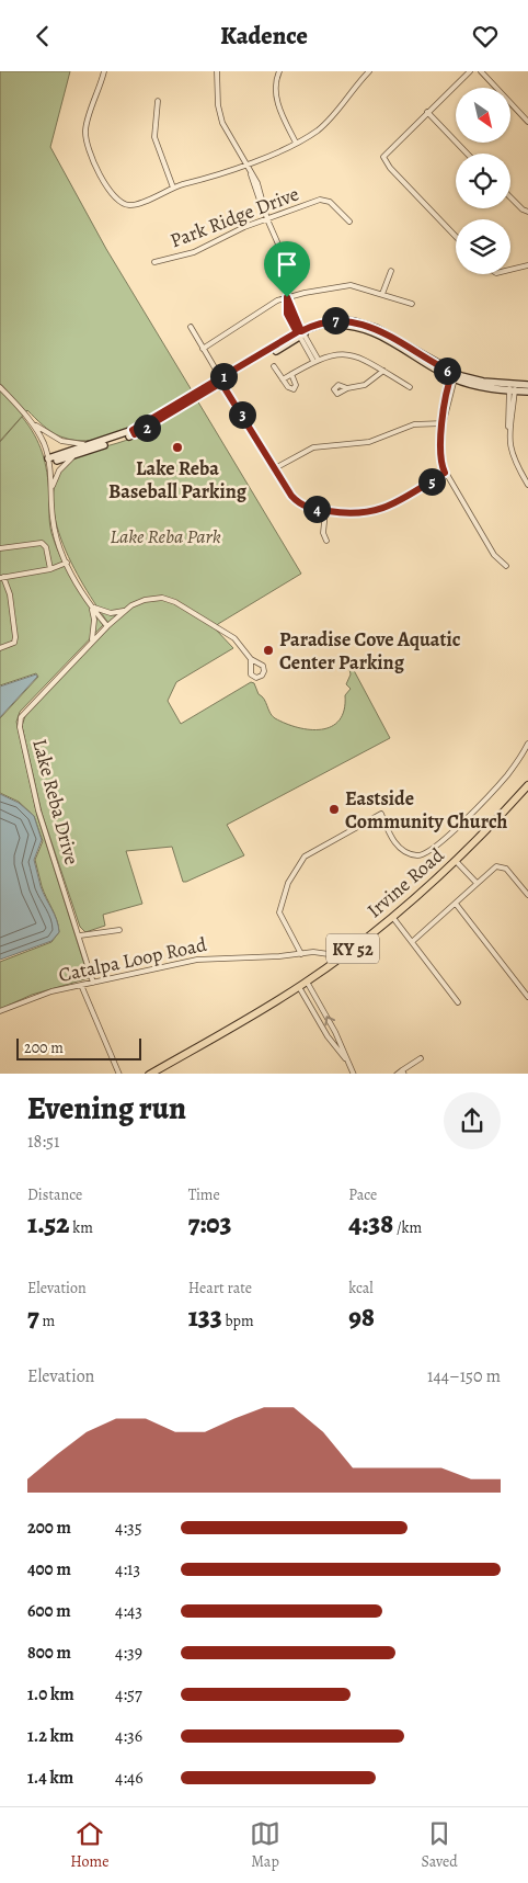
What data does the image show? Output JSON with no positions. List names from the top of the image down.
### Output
{
  "streets": {
    "main road": ["Irvine Road", "KY 52"],
    "street": ["Park Ridge Drive", "Lake Reba Drive", "Catalpa Loop Road"]
  },
  "crossings": [
    ["Lake Reba Drive", "Catalpa Loop Road"],
    ["Irvine Road", "Catalpa Loop Road"]
  ],
  "parks": ["Lake Reba Park"],
  "places": ["Lake Reba Baseball Parking", "Paradise Cove Aquatic Center Parking", "Eastside Community Church"],
  "scale_bar": "200 m",
  "north": "bottom right",
  "page": {
    "header": "Kadence",
    "pins": [
      "7",
      "6",
      "1",
      "3",
      "2",
      "5",
      "4"
    ],
    "scale": "200 m",
    "heading": ["Evening run", "18:51"],
    "stats": [
      ["Distance", "1.52 km"],
      ["Time", "7:03"],
      ["Pace", "4:38 /km"],
      ["Elevation", "7 m"],
      ["Heart rate", "133 bpm"],
      ["kcal", "98"]
    ],
    "chart": ["Elevation", "144–150 m"],
    "list": [
      {
        "name": "200 m",
        "note": "4:35"
      },
      {
        "name": "400 m",
        "note": "4:13"
      },
      {
        "name": "600 m",
        "note": "4:43"
      },
      {
        "name": "800 m",
        "note": "4:39"
      },
      {
        "name": "1.0 km",
        "note": "4:57"
      },
      {
        "name": "1.2 km",
        "note": "4:36"
      },
      {
        "name": "1.4 km",
        "note": "4:46"
      }
    ],
    "tabs": ["Home", "Map", "Saved"]
  }
}
